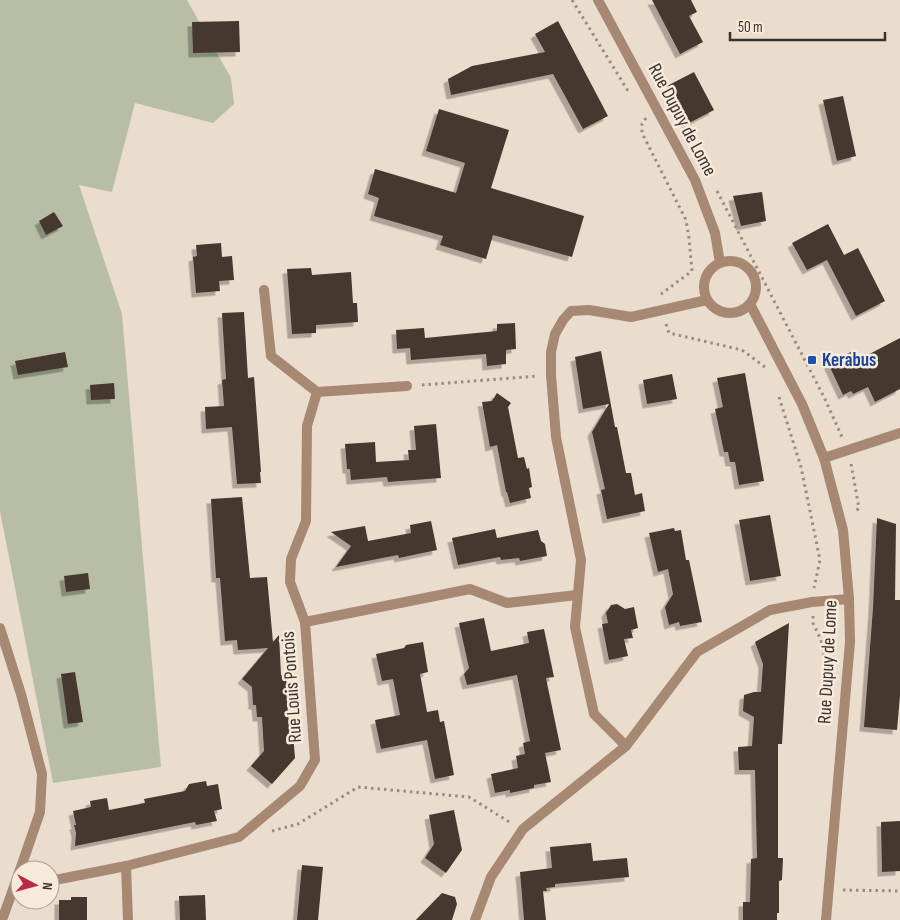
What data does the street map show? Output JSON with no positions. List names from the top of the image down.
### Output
{
  "streets": {
    "street": ["Rue Dupuy de Lome", "Rue Louis Pontois"]
  },
  "places": {
    "transit": ["Kerabus"]
  },
  "scale_bar": "50 m",
  "north": "right"
}
